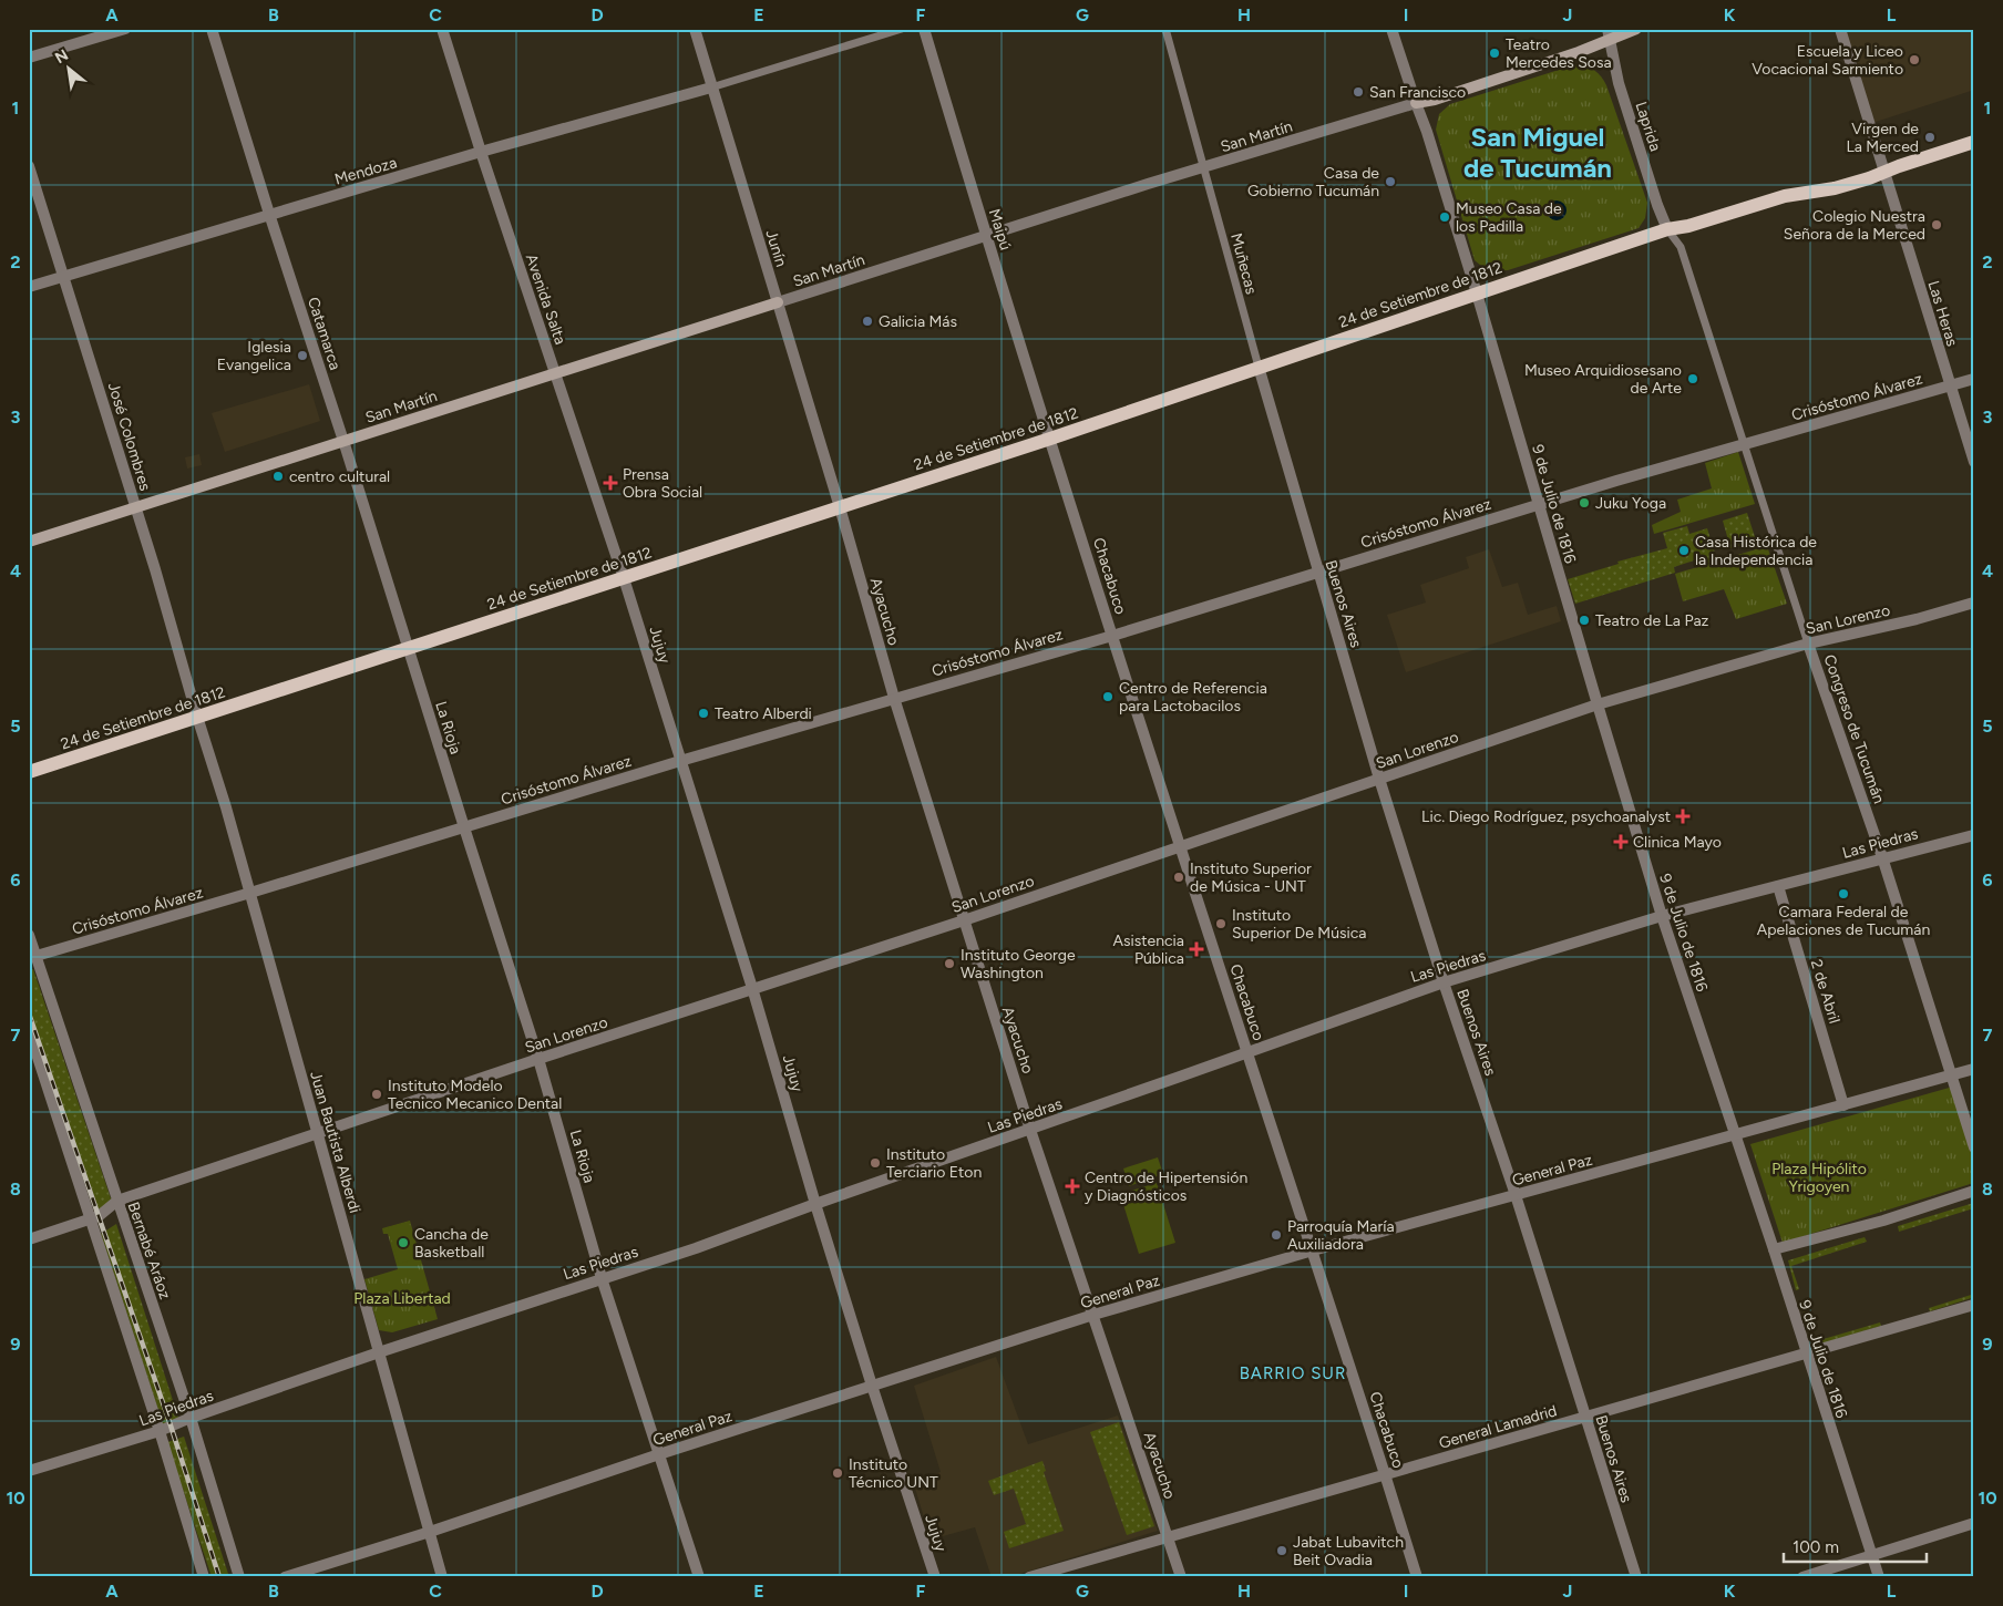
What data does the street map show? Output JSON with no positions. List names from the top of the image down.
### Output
{
  "streets": {
    "main road": ["San Martín", "24 de Setiembre de 1812"],
    "street": [
      "Laprida",
      "Mendoza",
      "Maipú",
      "Junín",
      "Muñecas",
      "Avenida Salta",
      "Las Heras",
      "Catamarca",
      "Crisóstomo Álvarez",
      "José Colombres",
      "9 de Julio de 1816",
      "Chacabuco",
      "Buenos Aires",
      "Ayacucho",
      "San Lorenzo",
      "Jujuy",
      "La Rioja",
      "Congreso de Tucumán",
      "Las Piedras",
      "2 de Abril",
      "Juan Bautista Alberdi",
      "General Paz",
      "Bernabé Aráoz",
      "General Lamadrid"
    ]
  },
  "crossings": [
    ["Laprida", "San Martín"],
    ["Laprida", "24 de Setiembre de 1812"],
    ["Laprida", "Congreso de Tucumán"],
    ["San Martín", "Maipú"],
    ["San Martín", "Junín"],
    ["San Martín", "Muñecas"],
    ["San Martín", "Avenida Salta"],
    ["San Martín", "Catamarca"],
    ["San Martín", "José Colombres"],
    ["San Martín", "9 de Julio de 1816"],
    ["Mendoza", "Junín"],
    ["Mendoza", "Avenida Salta"],
    ["Mendoza", "Catamarca"],
    ["Mendoza", "José Colombres"],
    ["Maipú", "24 de Setiembre de 1812"],
    ["Maipú", "Chacabuco"],
    ["Junín", "24 de Setiembre de 1812"],
    ["Junín", "Ayacucho"],
    ["Muñecas", "24 de Setiembre de 1812"],
    ["Muñecas", "Buenos Aires"],
    ["24 de Setiembre de 1812", "Avenida Salta"],
    ["24 de Setiembre de 1812", "Las Heras"],
    ["24 de Setiembre de 1812", "Catamarca"],
    ["24 de Setiembre de 1812", "José Colombres"],
    ["24 de Setiembre de 1812", "9 de Julio de 1816"],
    ["24 de Setiembre de 1812", "Chacabuco"],
    ["24 de Setiembre de 1812", "Buenos Aires"],
    ["24 de Setiembre de 1812", "Ayacucho"],
    ["24 de Setiembre de 1812", "Jujuy"],
    ["24 de Setiembre de 1812", "La Rioja"],
    ["24 de Setiembre de 1812", "Congreso de Tucumán"],
    ["24 de Setiembre de 1812", "Juan Bautista Alberdi"],
    ["Avenida Salta", "Jujuy"],
    ["Las Heras", "Crisóstomo Álvarez"],
    ["Catamarca", "La Rioja"],
    ["Crisóstomo Álvarez", "9 de Julio de 1816"],
    ["Crisóstomo Álvarez", "Chacabuco"],
    ["Crisóstomo Álvarez", "Buenos Aires"],
    ["Crisóstomo Álvarez", "Ayacucho"],
    ["Crisóstomo Álvarez", "Jujuy"],
    ["Crisóstomo Álvarez", "La Rioja"],
    ["Crisóstomo Álvarez", "Congreso de Tucumán"],
    ["Crisóstomo Álvarez", "Juan Bautista Alberdi"],
    ["Crisóstomo Álvarez", "Bernabé Aráoz"],
    ["José Colombres", "Juan Bautista Alberdi"],
    ["9 de Julio de 1816", "San Lorenzo"],
    ["9 de Julio de 1816", "Las Piedras"],
    ["9 de Julio de 1816", "General Paz"],
    ["9 de Julio de 1816", "General Lamadrid"],
    ["Chacabuco", "San Lorenzo"],
    ["Chacabuco", "Las Piedras"],
    ["Chacabuco", "General Paz"],
    ["Chacabuco", "General Lamadrid"],
    ["Buenos Aires", "San Lorenzo"],
    ["Buenos Aires", "Las Piedras"],
    ["Buenos Aires", "General Paz"],
    ["Buenos Aires", "General Lamadrid"],
    ["Ayacucho", "San Lorenzo"],
    ["Ayacucho", "Las Piedras"],
    ["Ayacucho", "General Paz"],
    ["Ayacucho", "General Lamadrid"],
    ["San Lorenzo", "Jujuy"],
    ["San Lorenzo", "La Rioja"],
    ["San Lorenzo", "Congreso de Tucumán"],
    ["San Lorenzo", "Juan Bautista Alberdi"],
    ["San Lorenzo", "Bernabé Aráoz"],
    ["Jujuy", "Las Piedras"],
    ["Jujuy", "General Paz"],
    ["La Rioja", "Las Piedras"],
    ["La Rioja", "General Paz"],
    ["Congreso de Tucumán", "Las Piedras"],
    ["Congreso de Tucumán", "General Paz"],
    ["Las Piedras", "2 de Abril"],
    ["Las Piedras", "Juan Bautista Alberdi"],
    ["Las Piedras", "Bernabé Aráoz"],
    ["2 de Abril", "General Paz"],
    ["Juan Bautista Alberdi", "General Paz"]
  ],
  "districts": ["San Miguel de Tucumán", "BARRIO SUR"],
  "parks": ["Plaza Hipólito Yrigoyen", "Plaza Libertad"],
  "places": {
    "other": [
      "Teatro Mercedes Sosa",
      "Escuela y Liceo Vocacional Sarmiento",
      "San Francisco",
      "Virgen de La Merced",
      "Casa de Gobierno Tucumán",
      "Museo Casa de los Padilla",
      "Colegio Nuestra Señora de la Merced",
      "Galicia Más",
      "Iglesia Evangelica",
      "Museo Arquidiosesano de Arte",
      "centro cultural",
      "Juku Yoga",
      "Casa Histórica de la Independencia",
      "Teatro de La Paz",
      "Centro de Referencia para Lactobacilos",
      "Teatro Alberdi",
      "Instituto Superior de Música - UNT",
      "Camara Federal de Apelaciones de Tucumán",
      "Instituto Superior De Música",
      "Instituto George Washington",
      "Instituto Modelo Tecnico Mecanico Dental",
      "Instituto Terciario Eton",
      "Parroquía María Auxiliadora",
      "Cancha de Basketball",
      "Instituto Técnico UNT",
      "Jabat Lubavitch Beit Ovadia"
    ],
    "health": [
      "Prensa Obra Social",
      "Lic. Diego Rodríguez, psychoanalyst",
      "Clinica Mayo",
      "Asistencia Pública",
      "Centro de Hipertensión y Diagnósticos"
    ]
  },
  "scale_bar": "100 m",
  "north": "top left",
  "grid": {
    "columns": [
      "A",
      "B",
      "C",
      "D",
      "E",
      "F",
      "G",
      "H",
      "I",
      "J",
      "K",
      "L"
    ],
    "rows": [
      "1",
      "2",
      "3",
      "4",
      "5",
      "6",
      "7",
      "8",
      "9",
      "10"
    ]
  }
}
